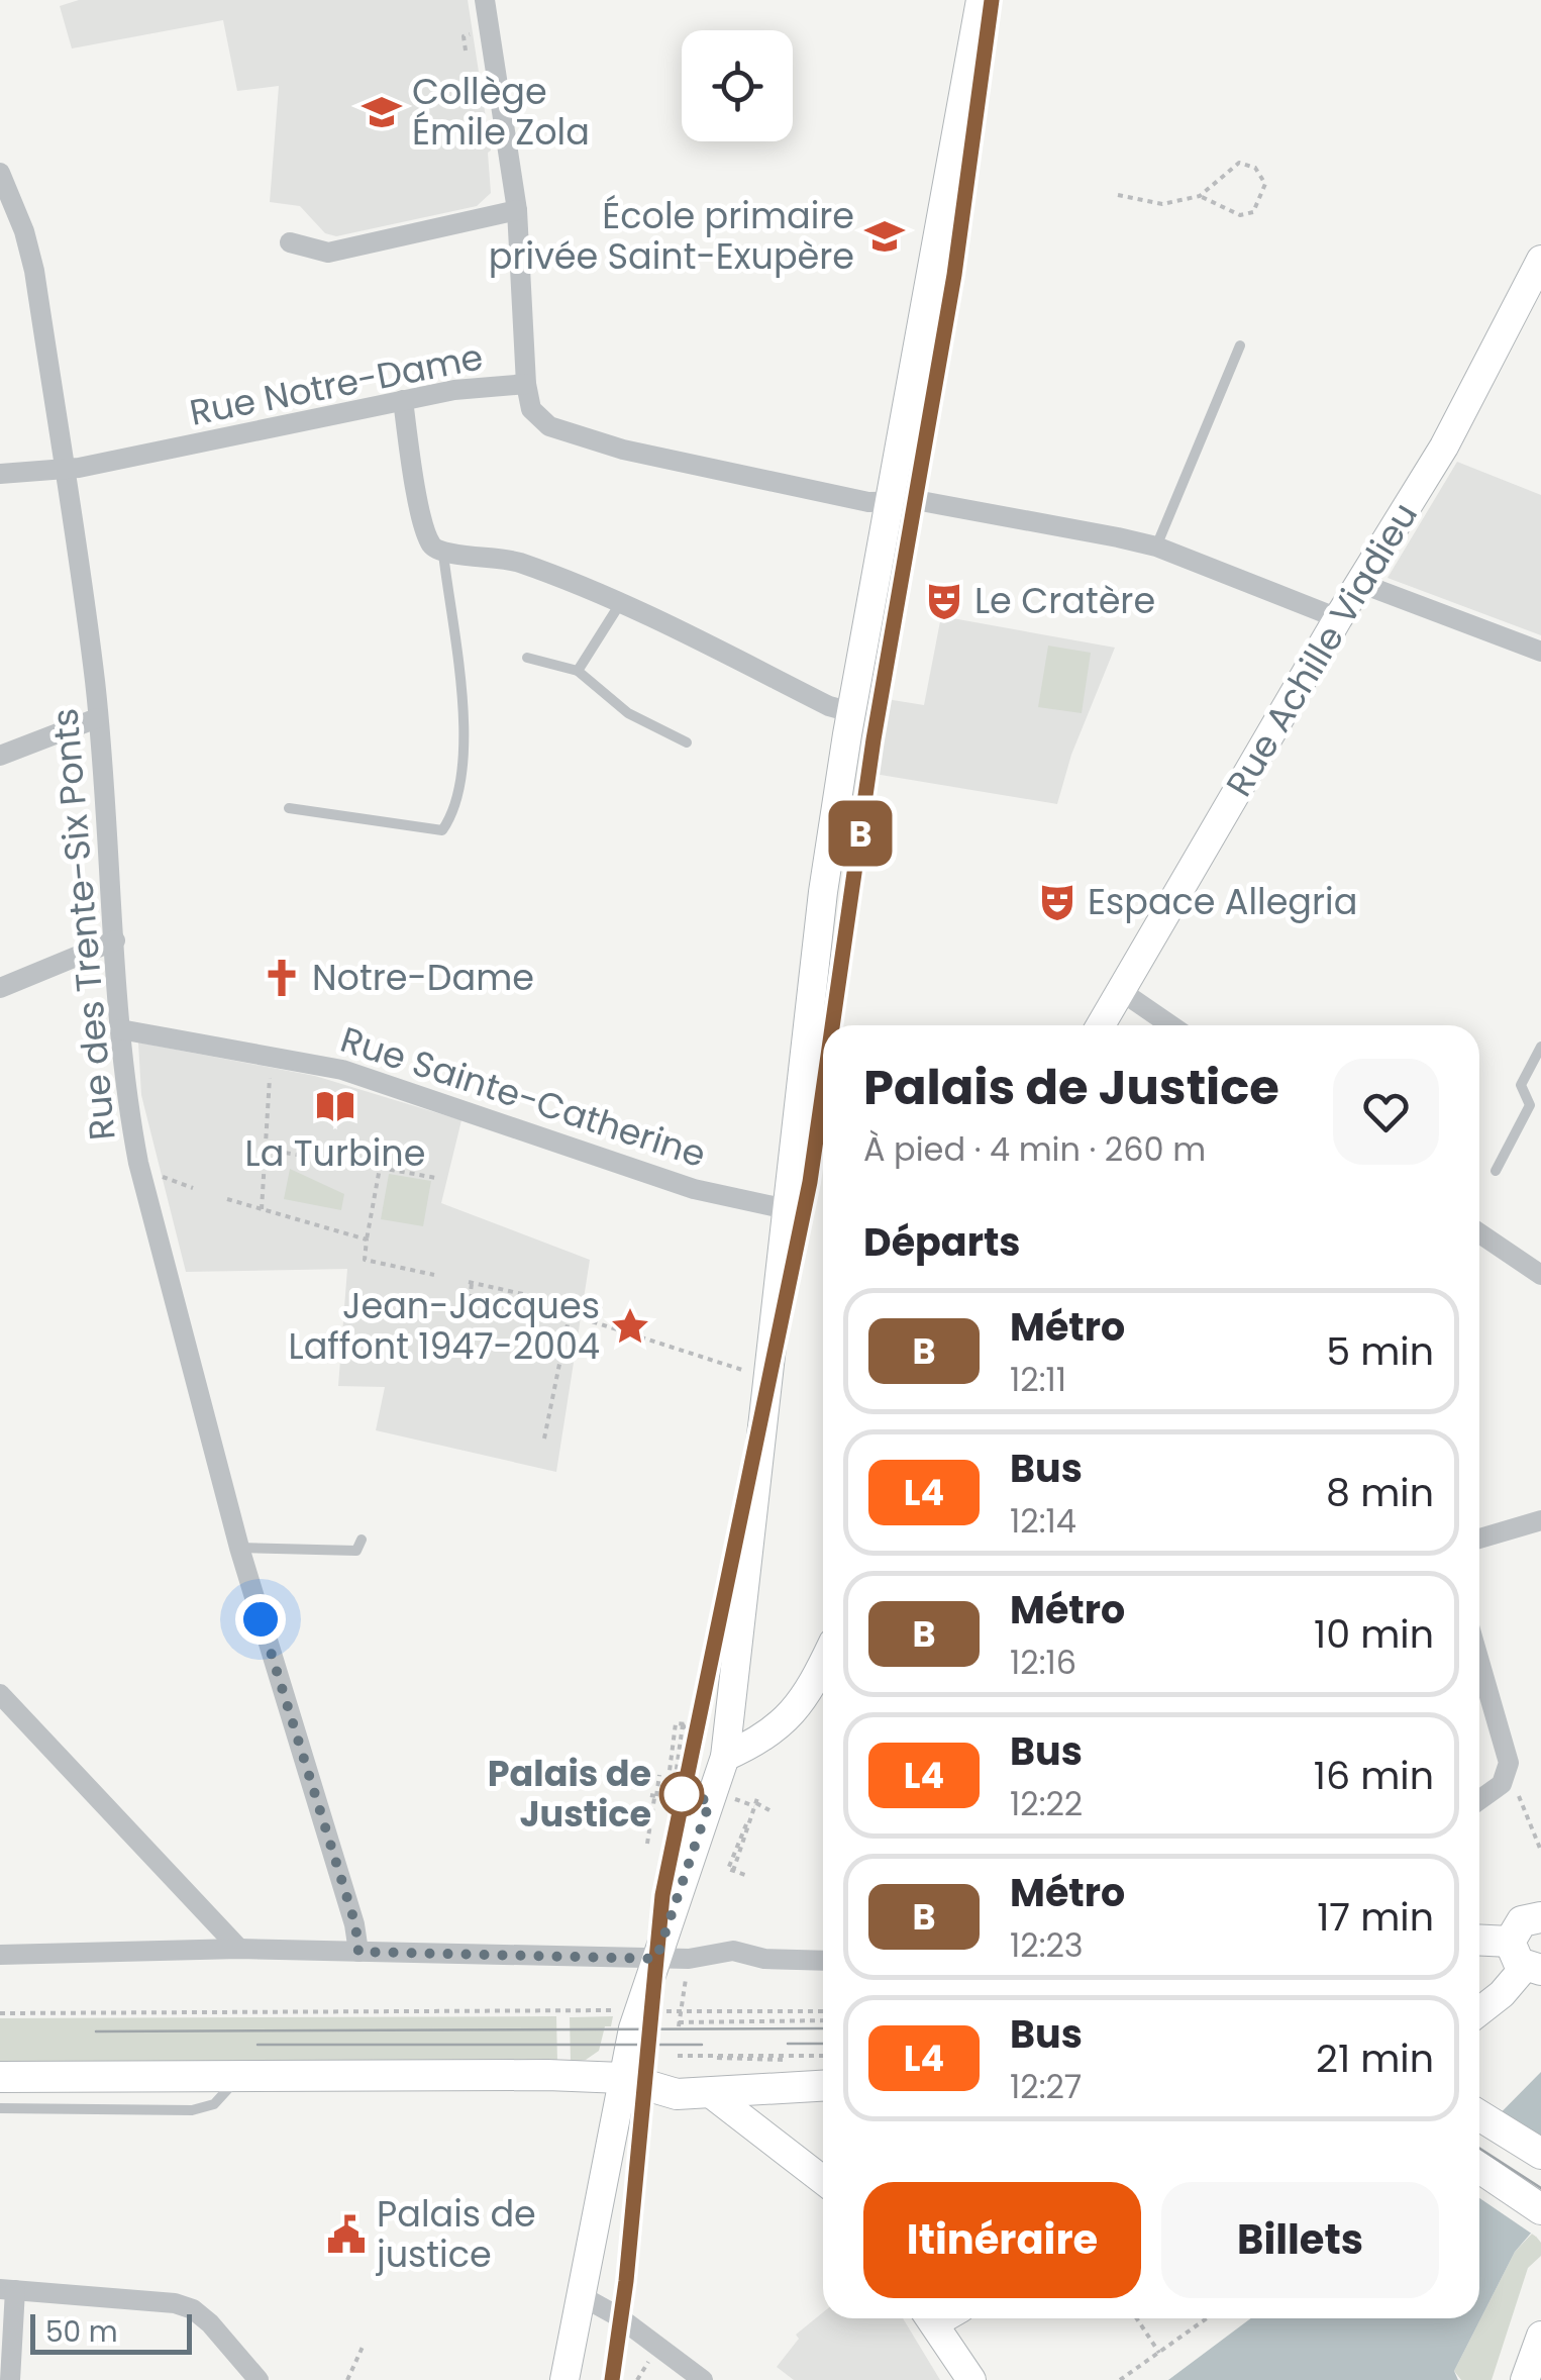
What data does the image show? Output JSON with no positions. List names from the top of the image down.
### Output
{
  "streets": {
    "main road": ["Rue Achille Viadieu"],
    "street": ["Rue Notre-Dame", "Rue des Trente-Six Ponts", "Rue Sainte-Catherine"]
  },
  "crossings": [
    ["Rue Notre-Dame", "Rue Achille Viadieu"],
    ["Rue Notre-Dame", "Rue des Trente-Six Ponts"],
    ["Rue des Trente-Six Ponts", "Rue Sainte-Catherine"]
  ],
  "places": {
    "school or university": ["Collège Émile Zola", "École primaire privée Saint-Exupère"],
    "theatre": ["Le Cratère", "Espace Allegria"],
    "church": ["Notre-Dame"],
    "library": ["La Turbine"],
    "place": ["Jean-Jacques Laffont 1947-2004"],
    "other": ["Palais de Justice"],
    "public building": ["Palais de justice"]
  },
  "lines": ["metro line B"],
  "scale_bar": "50 m",
  "page": {
    "on_map": "B",
    "heading": [
      ["Palais de Justice", "À pied · 4 min · 260 m"],
      "Départs"
    ],
    "list": [
      {
        "mark": "B",
        "name": "Métro",
        "note": "12:11",
        "value": "5 min"
      },
      {
        "mark": "L4",
        "name": "Bus",
        "note": "12:14",
        "value": "8 min"
      },
      {
        "mark": "B",
        "name": "Métro",
        "note": "12:16",
        "value": "10 min"
      },
      {
        "mark": "L4",
        "name": "Bus",
        "note": "12:22",
        "value": "16 min"
      },
      {
        "mark": "B",
        "name": "Métro",
        "note": "12:23",
        "value": "17 min"
      },
      {
        "mark": "L4",
        "name": "Bus",
        "note": "12:27",
        "value": "21 min"
      }
    ],
    "buttons": ["Itinéraire", "Billets"],
    "scale": "50 m"
  }
}
